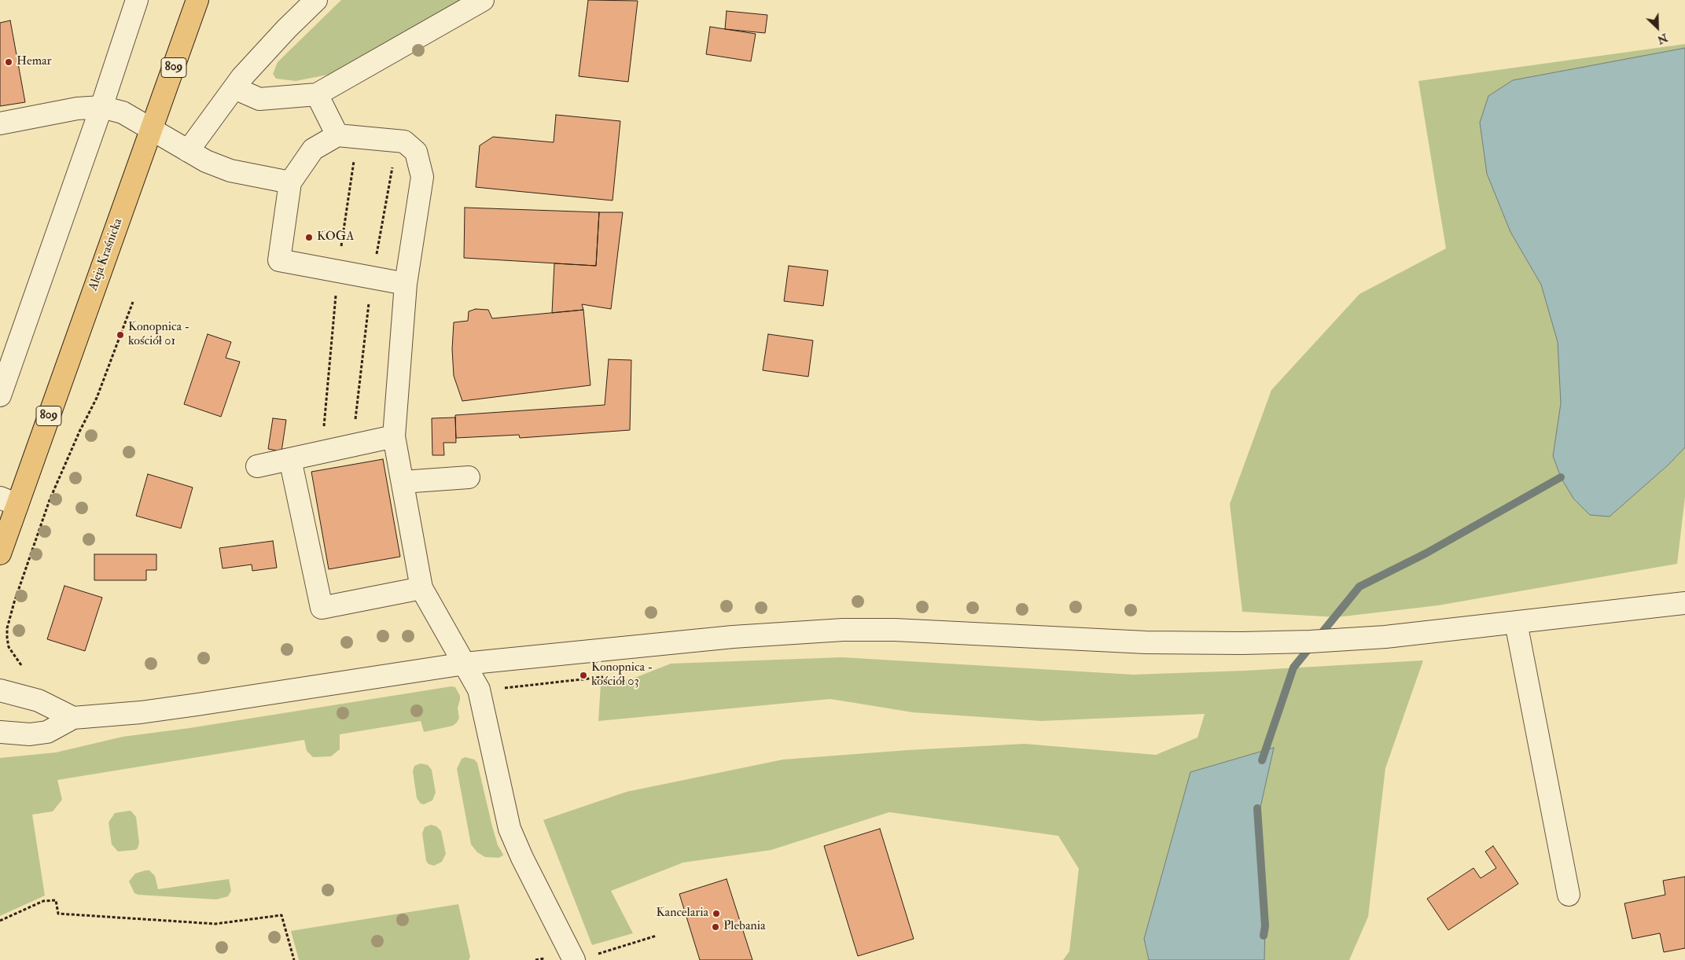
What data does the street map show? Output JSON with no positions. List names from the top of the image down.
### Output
{
  "streets": {
    "main road": ["809", "Aleja Kraśnicka"]
  },
  "places": [
    "Hemar",
    "KOGA",
    "Konopnica - kościół 01",
    "Konopnica - kościół 03",
    "Kancelaria",
    "Plebania"
  ],
  "north": "bottom right"
}
